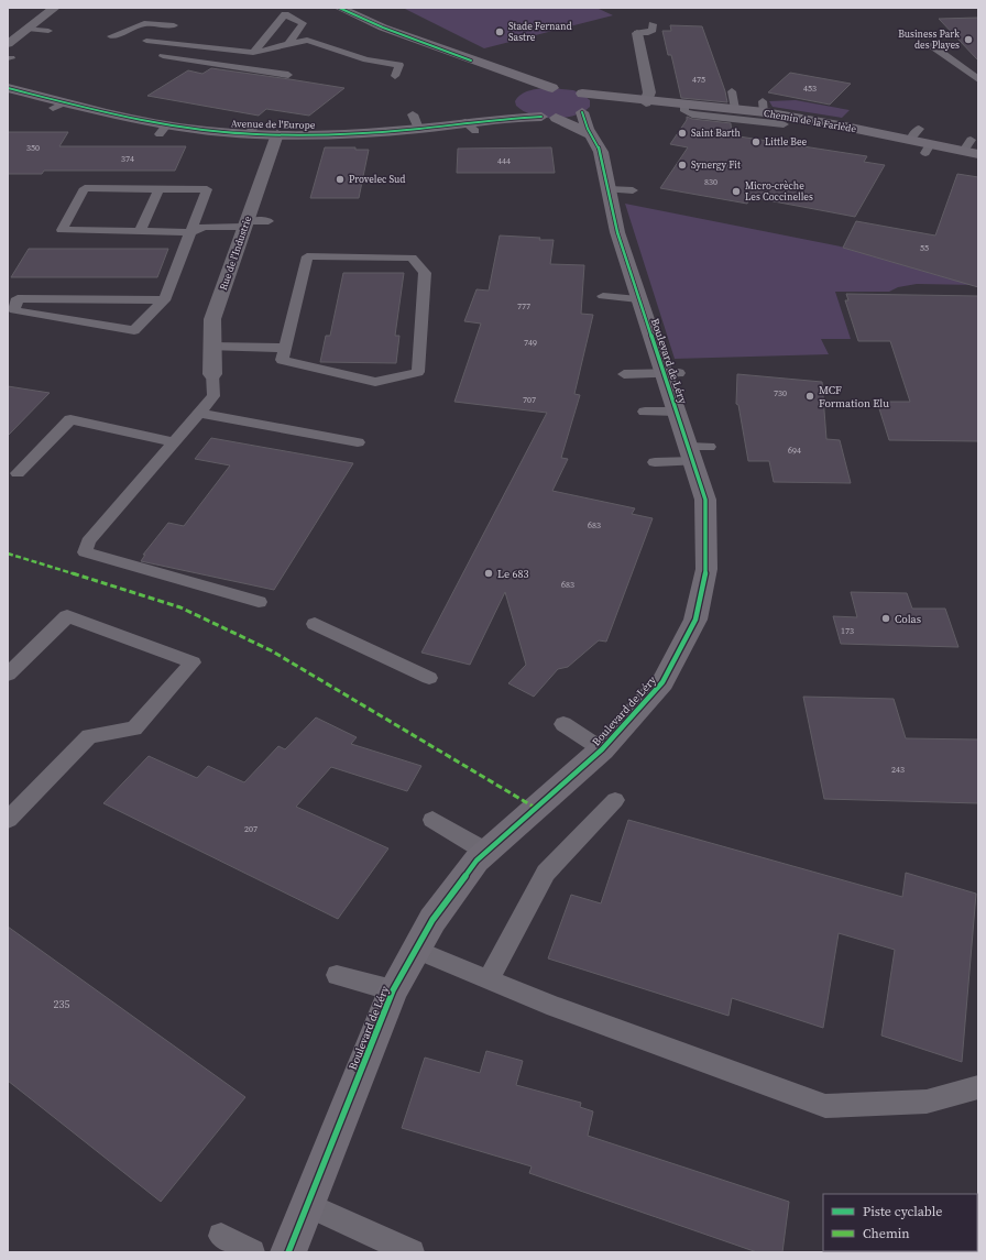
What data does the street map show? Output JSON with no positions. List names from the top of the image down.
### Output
{
  "streets": {
    "street": [
      "Chemin de la Farlède",
      "Avenue de l'Europe",
      "Rue de l'Industrie",
      "Boulevard de Léry"
    ]
  },
  "crossings": [
    ["Chemin de la Farlède", "Boulevard de Léry"],
    ["Avenue de l'Europe", "Rue de l'Industrie"]
  ],
  "places": [
    "Stade Fernand Sastre",
    "Business Park des Playes",
    "Saint Barth",
    "Little Bee",
    "Synergy Fit",
    "Provelec Sud",
    "Micro-crèche Les Coccinelles",
    "MCF Formation Elu",
    "Le 683",
    "Colas"
  ],
  "house_numbers": [
    "475",
    "453",
    "350",
    "374",
    "444",
    "830",
    "55",
    "777",
    "749",
    "730",
    "707",
    "694",
    "683",
    "683",
    "173",
    "243",
    "207",
    "235"
  ],
  "legend": ["Piste cyclable", "Chemin"]
}
